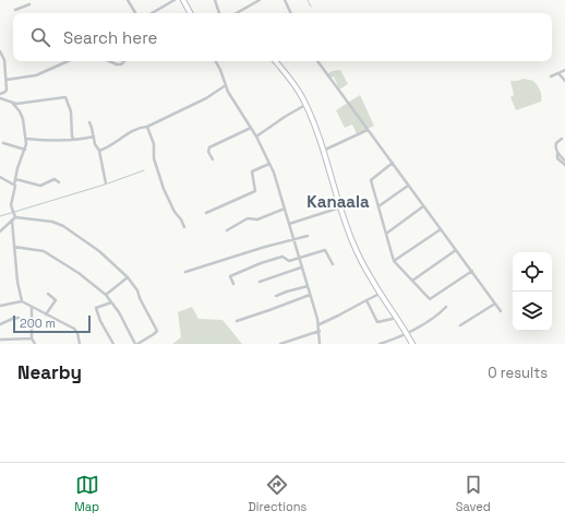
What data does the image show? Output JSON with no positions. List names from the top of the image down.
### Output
{
  "districts": ["Kanaala"],
  "scale_bar": "200 m",
  "page": {
    "search": "Search here",
    "scale": "200 m",
    "heading": ["Nearby", "0 results"],
    "nav": ["Map", "Directions", "Saved"]
  }
}
